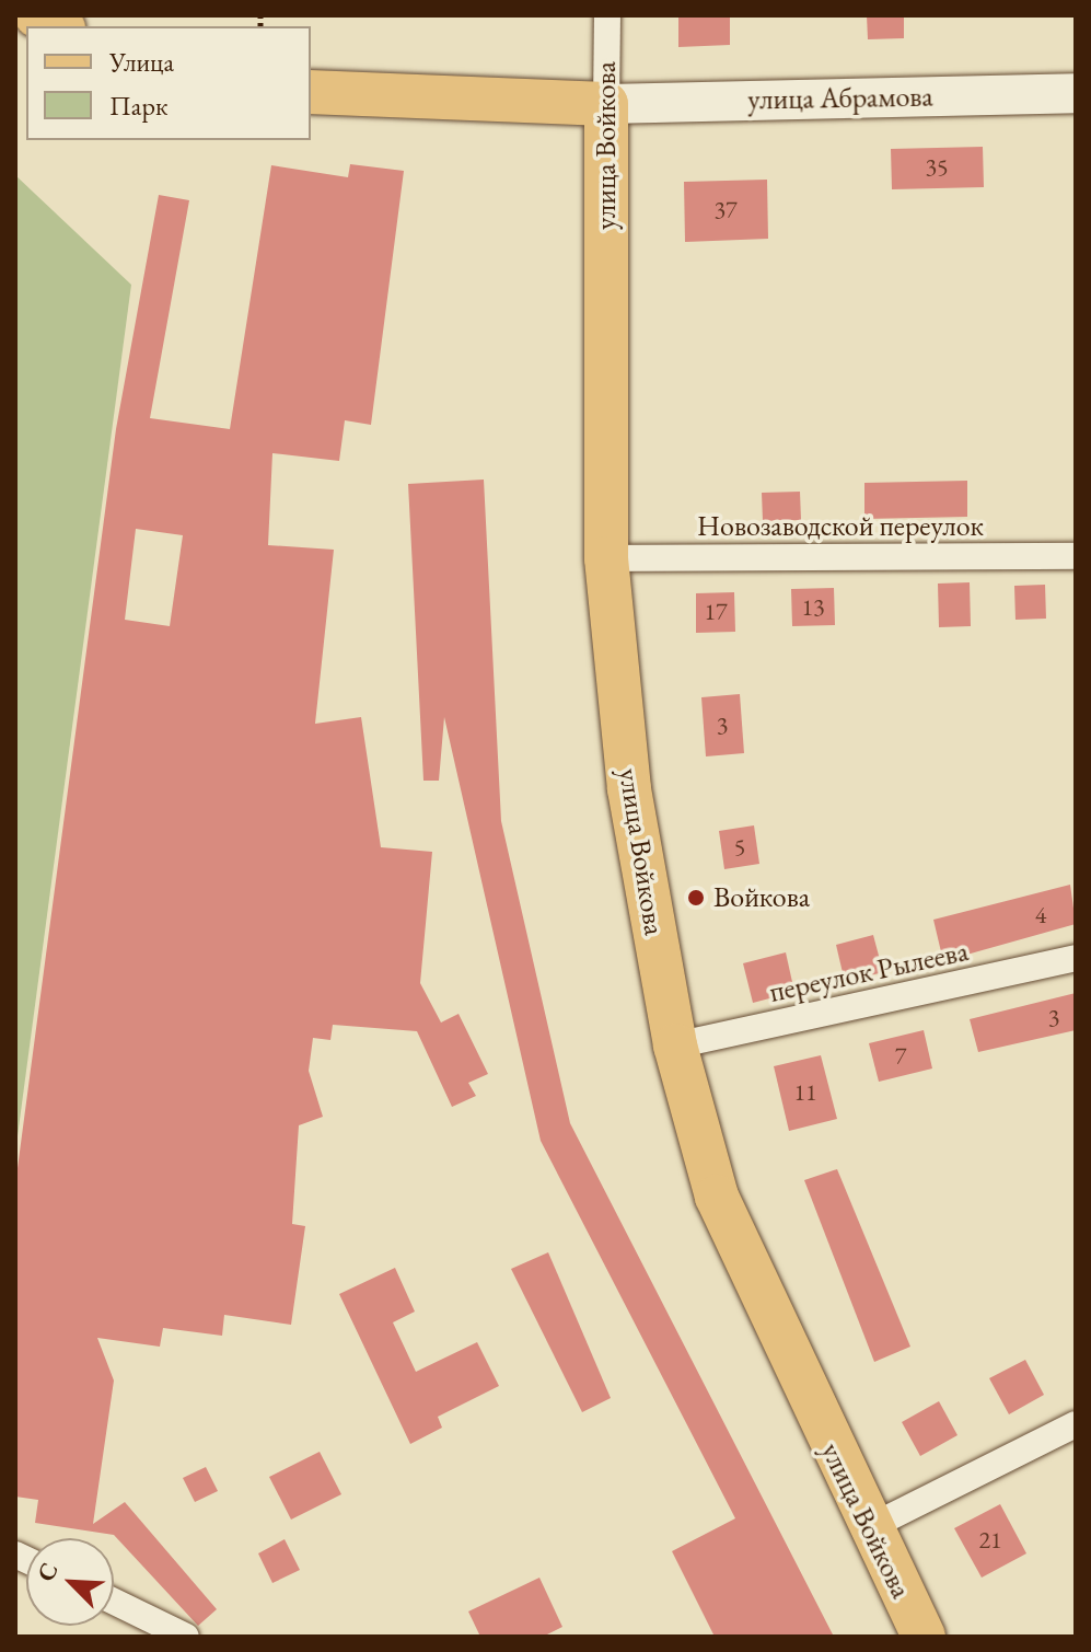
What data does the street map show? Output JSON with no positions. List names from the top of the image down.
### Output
{
  "streets": {
    "main road": ["улица Войкова"],
    "street": ["улица Абрамова", "Новозаводской переулок", "переулок Рылеева"]
  },
  "crossings": [
    ["улица Абрамова", "улица Войкова"],
    ["улица Войкова", "Новозаводской переулок"],
    ["улица Войкова", "переулок Рылеева"]
  ],
  "places": ["Войкова"],
  "house_numbers": [
    "35",
    "37",
    "13",
    "17",
    "3",
    "5",
    "4",
    "3",
    "7",
    "11",
    "21"
  ],
  "legend": ["Улица", "Парк"],
  "north": "top left"
}
